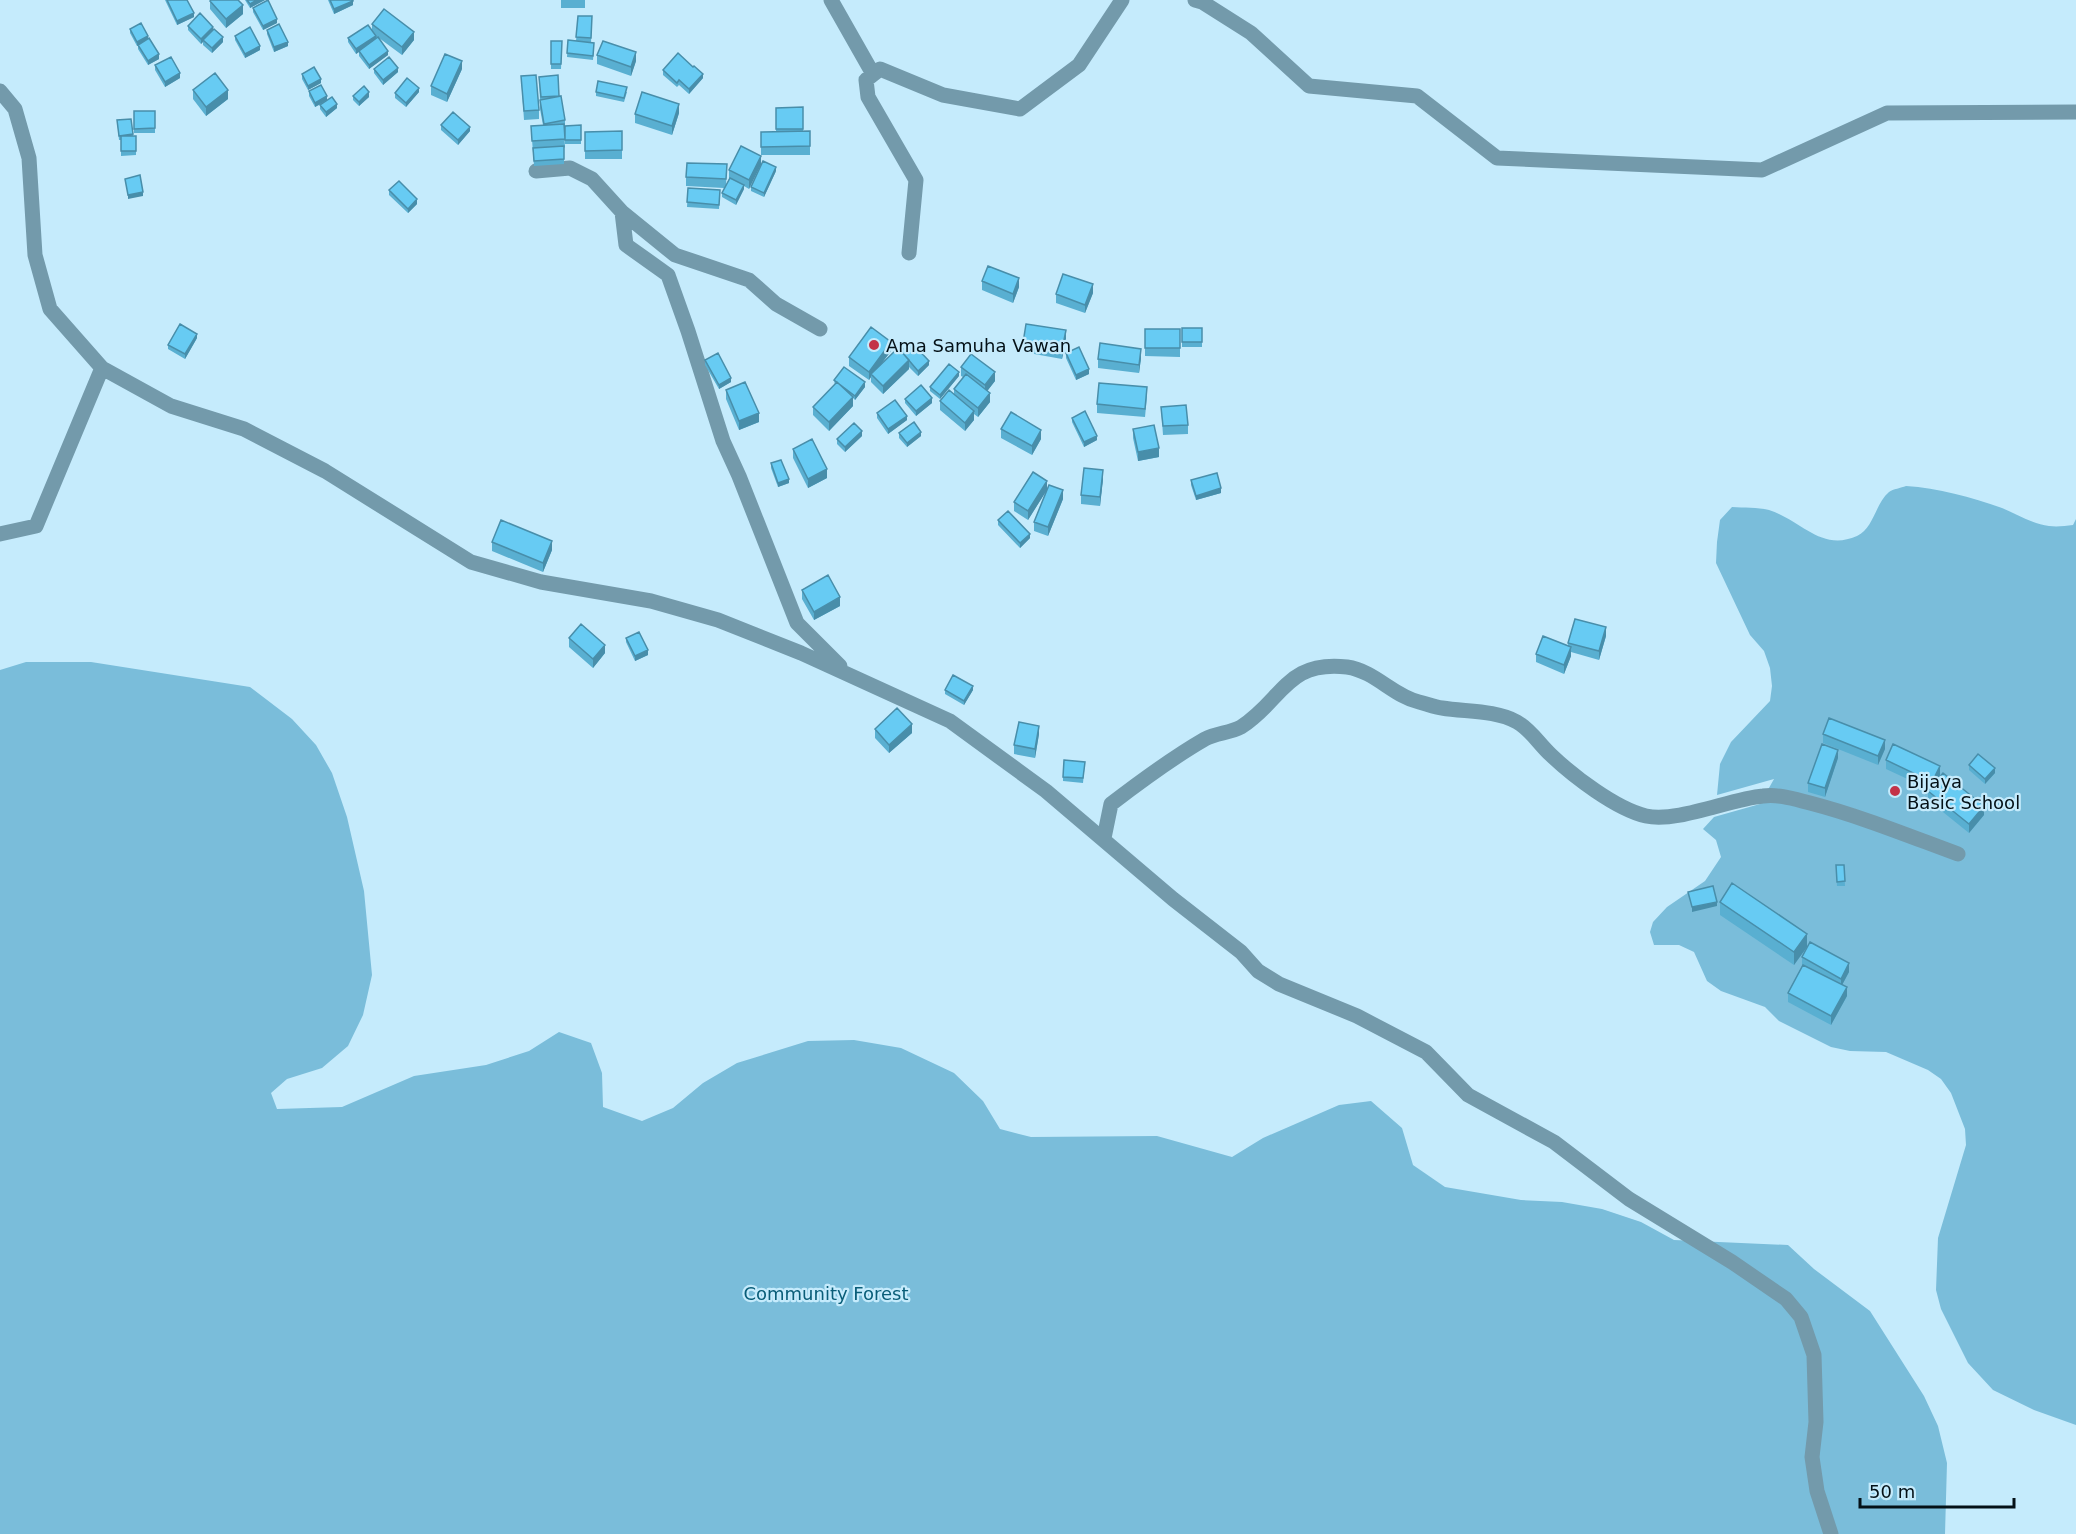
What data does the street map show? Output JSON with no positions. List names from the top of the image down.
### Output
{
  "parks": ["Community Forest"],
  "places": ["Ama Samuha Vawan", "Bijaya Basic School"],
  "scale_bar": "50 m"
}
